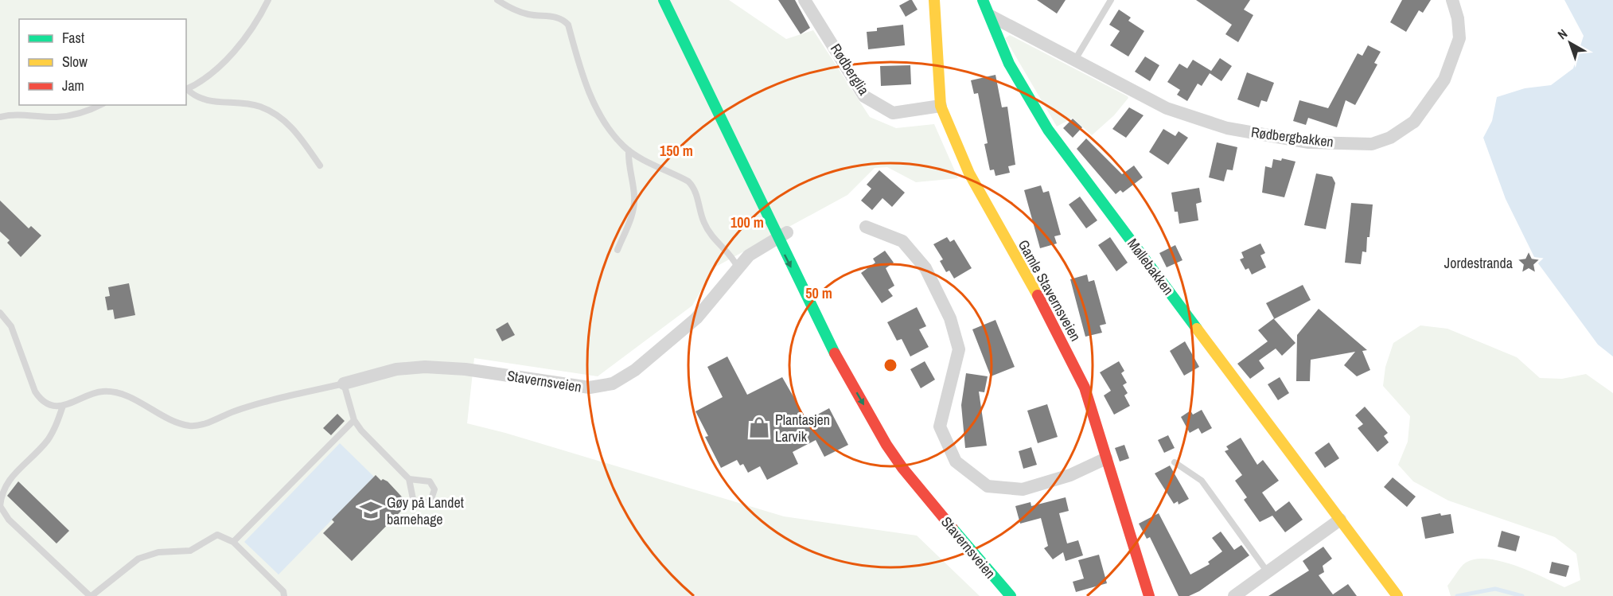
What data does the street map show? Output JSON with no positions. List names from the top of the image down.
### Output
{
  "streets": {
    "street": [
      "Rødberglia",
      "Rødbergbakken",
      "Møllebakken",
      "Gamle Stavernsveien",
      "Stavernsveien"
    ]
  },
  "crossings": [
    ["Rødberglia", "Gamle Stavernsveien"],
    ["Rødbergbakken", "Møllebakken"]
  ],
  "places": {
    "place": ["Jordestranda"],
    "shop": ["Plantasjen Larvik"],
    "school or university": ["Gøy på Landet barnehage"]
  },
  "legend": ["Fast", "Slow", "Jam"],
  "north": "top left",
  "rings": ["150 m", "100 m", "50 m"]
}
